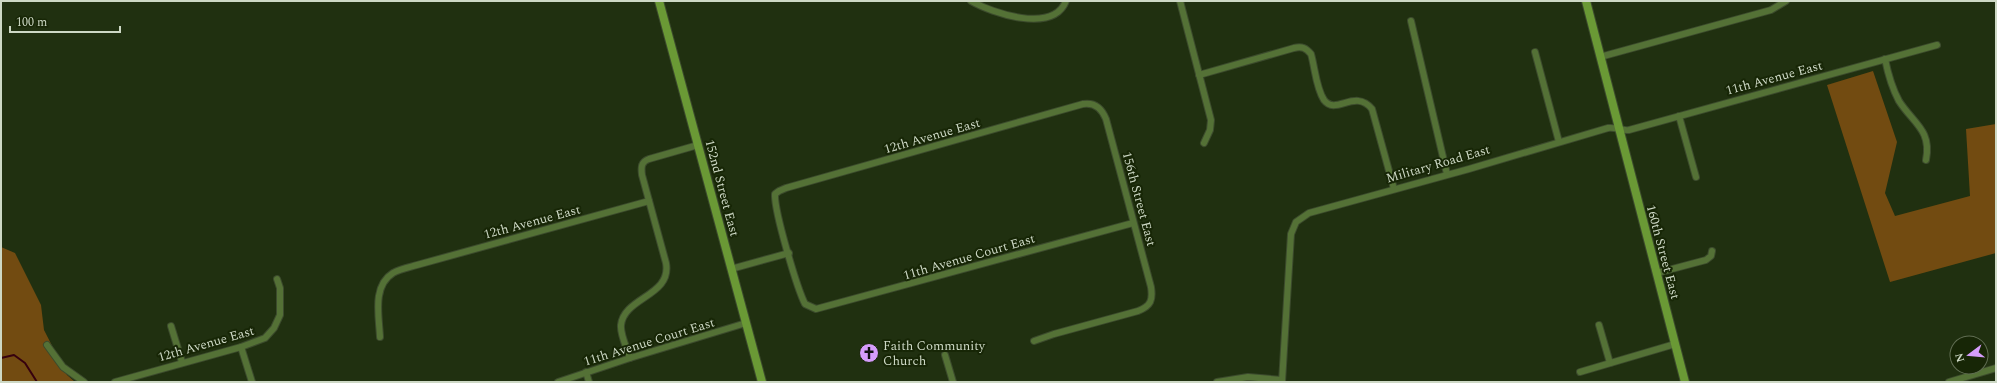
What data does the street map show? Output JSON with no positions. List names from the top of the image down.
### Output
{
  "streets": {
    "street": [
      "11th Avenue East",
      "12th Avenue East",
      "Military Road East",
      "152nd Street East",
      "156th Street East",
      "160th Street East",
      "11th Avenue Court East"
    ]
  },
  "crossings": [
    ["11th Avenue East", "Military Road East"],
    ["11th Avenue East", "160th Street East"],
    ["12th Avenue East", "156th Street East"],
    ["12th Avenue East", "11th Avenue Court East"],
    ["Military Road East", "160th Street East"],
    ["152nd Street East", "11th Avenue Court East"],
    ["156th Street East", "11th Avenue Court East"]
  ],
  "places": {
    "church": ["Faith Community Church"]
  },
  "scale_bar": "100 m",
  "north": "left"
}
